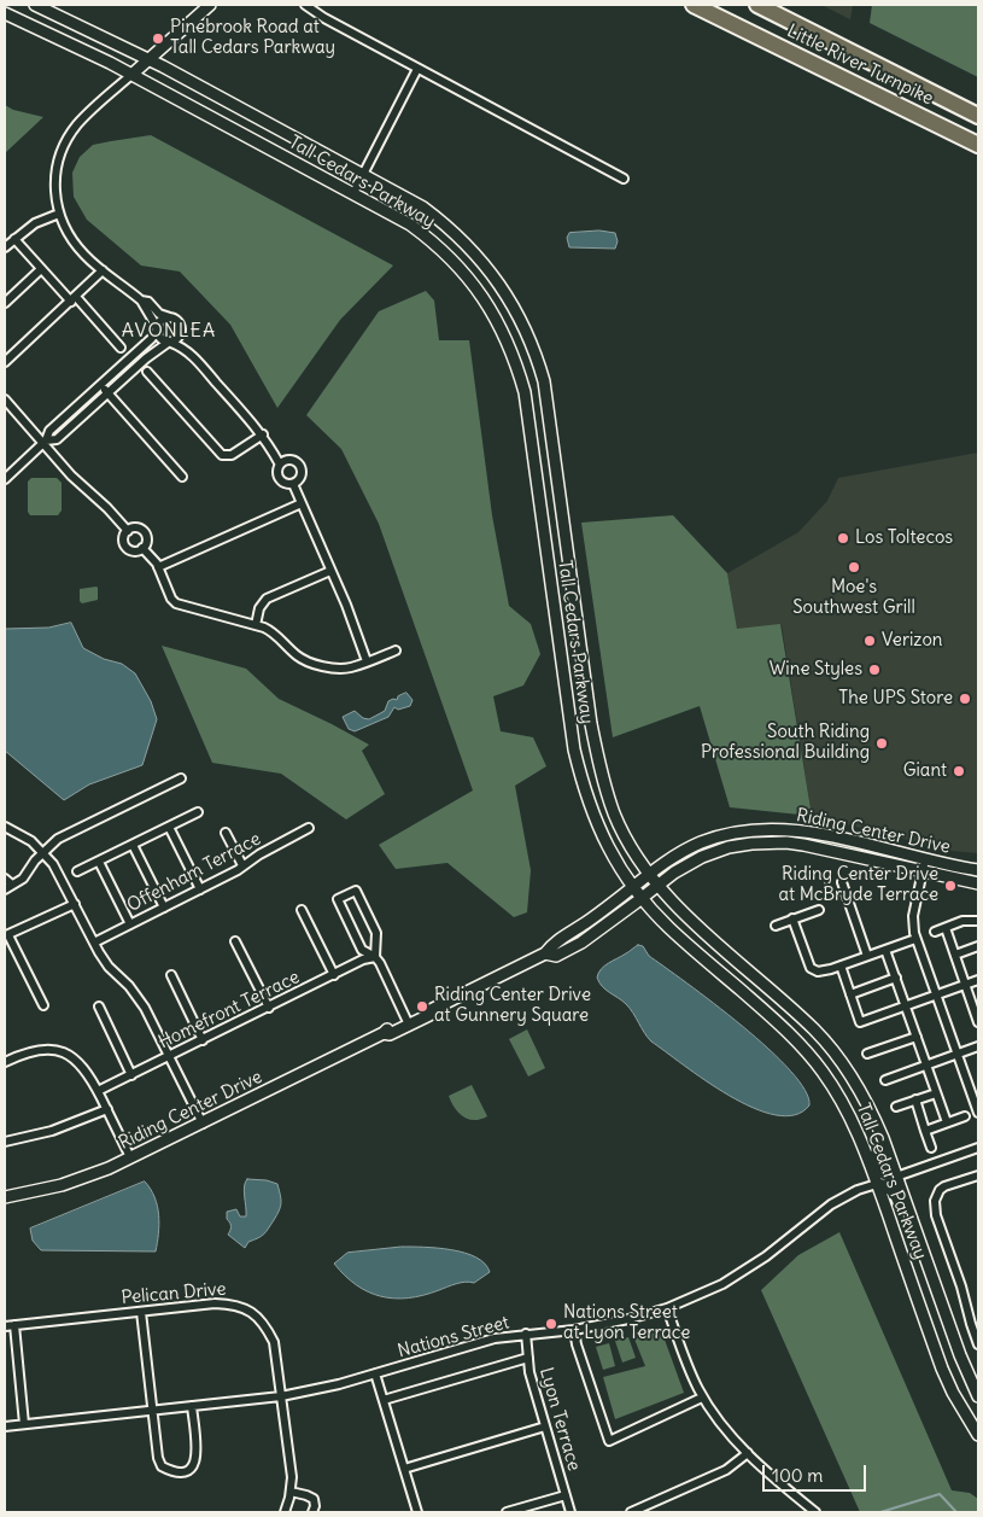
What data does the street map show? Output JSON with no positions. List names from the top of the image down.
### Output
{
  "streets": {
    "highway": ["Little River Turnpike"],
    "main road": ["Tall Cedars Parkway", "Riding Center Drive"],
    "street": [
      "Offenham Terrace",
      "Homefront Terrace",
      "Pelican Drive",
      "Nations Street",
      "Lyon Terrace"
    ]
  },
  "crossings": [
    ["Tall Cedars Parkway", "Riding Center Drive"],
    ["Tall Cedars Parkway", "Nations Street"],
    ["Pelican Drive", "Nations Street"],
    ["Nations Street", "Lyon Terrace"]
  ],
  "districts": ["AVONLEA"],
  "places": [
    "Pinebrook Road at Tall Cedars Parkway",
    "Los Toltecos",
    "Moe's Southwest Grill",
    "Verizon",
    "Wine Styles",
    "The UPS Store",
    "South Riding Professional Building",
    "Giant",
    "Riding Center Drive at McBryde Terrace",
    "Riding Center Drive at Gunnery Square",
    "Nations Street at Lyon Terrace"
  ],
  "scale_bar": "100 m"
}
